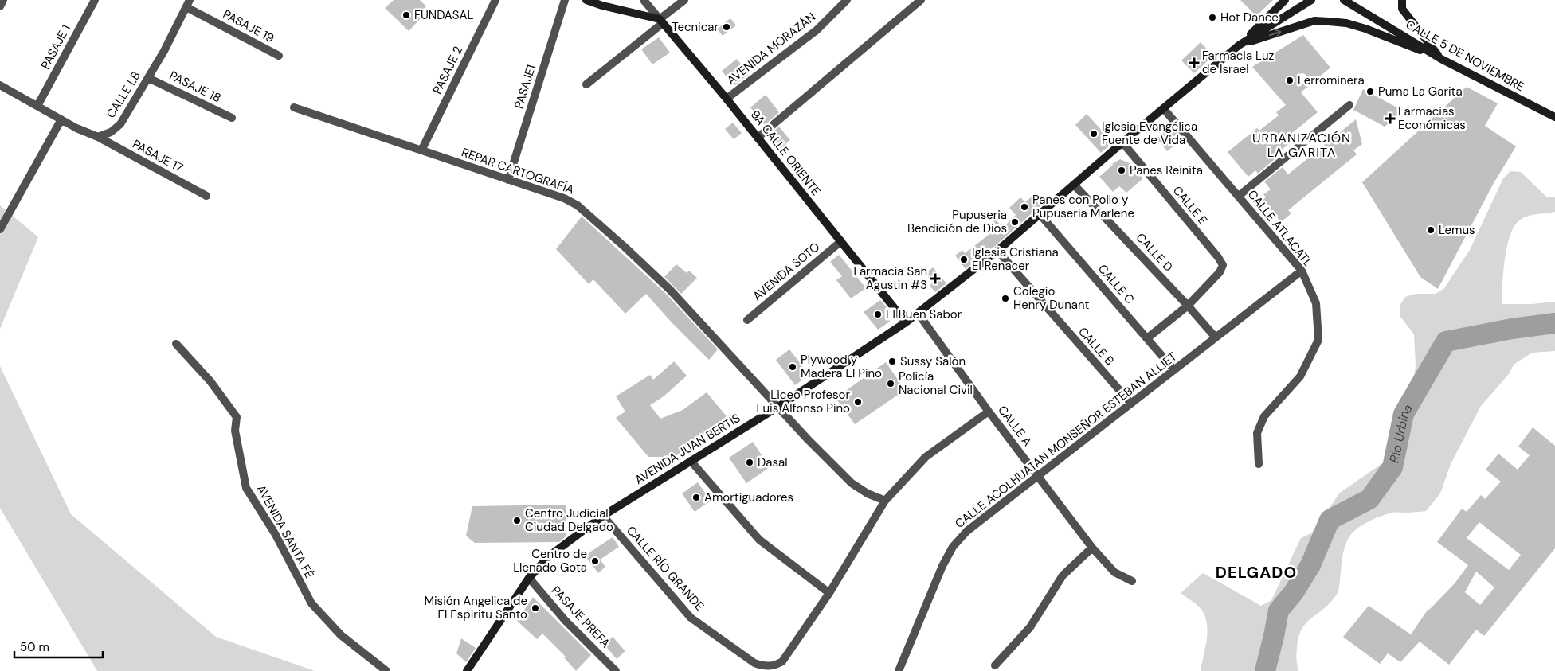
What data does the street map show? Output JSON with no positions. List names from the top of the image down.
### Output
{
  "streets": {
    "main road": ["CALLE 5 DE NOVIEMBRE", "9A CALLE ORIENTE", "AVENIDA JUAN BERTIS"],
    "street": [
      "PASAJE 19",
      "PASAJE 1",
      "AVENIDA MORAZÁN",
      "PASAJE 2",
      "PASAJE 18",
      "PASAJE1",
      "CALLE LB",
      "PASAJE 17",
      "REPAR CARTOGRAFÍA",
      "CALLE E",
      "CALLE ATLACATL",
      "CALLE D",
      "AVENIDA SOTO",
      "CALLE C",
      "CALLE B",
      "CALLE A",
      "CALLE ACOLHUATAN MONSEÑOR ESTEBAN ALLIET",
      "AVENIDA SANTA FÉ",
      "CALLE RÍO GRANDE",
      "PASAJE PREFA"
    ]
  },
  "crossings": [
    ["PASAJE 19", "CALLE LB"],
    ["AVENIDA MORAZÁN", "9A CALLE ORIENTE"],
    ["PASAJE 2", "REPAR CARTOGRAFÍA"],
    ["PASAJE 18", "CALLE LB"],
    ["PASAJE1", "REPAR CARTOGRAFÍA"],
    ["CALLE LB", "PASAJE 17"],
    ["9A CALLE ORIENTE", "AVENIDA SOTO"],
    ["9A CALLE ORIENTE", "AVENIDA JUAN BERTIS"],
    ["REPAR CARTOGRAFÍA", "AVENIDA JUAN BERTIS"],
    ["CALLE E", "CALLE D"],
    ["CALLE E", "AVENIDA JUAN BERTIS"],
    ["CALLE ATLACATL", "CALLE ACOLHUATAN MONSEÑOR ESTEBAN ALLIET"],
    ["CALLE ATLACATL", "AVENIDA JUAN BERTIS"],
    ["CALLE D", "CALLE ACOLHUATAN MONSEÑOR ESTEBAN ALLIET"],
    ["CALLE D", "AVENIDA JUAN BERTIS"],
    ["CALLE C", "CALLE ACOLHUATAN MONSEÑOR ESTEBAN ALLIET"],
    ["CALLE C", "AVENIDA JUAN BERTIS"],
    ["CALLE B", "CALLE ACOLHUATAN MONSEÑOR ESTEBAN ALLIET"],
    ["CALLE B", "AVENIDA JUAN BERTIS"],
    ["CALLE A", "CALLE ACOLHUATAN MONSEÑOR ESTEBAN ALLIET"],
    ["CALLE A", "AVENIDA JUAN BERTIS"],
    ["AVENIDA JUAN BERTIS", "CALLE RÍO GRANDE"],
    ["AVENIDA JUAN BERTIS", "PASAJE PREFA"]
  ],
  "districts": ["URBANIZACIÓN LA GARITA", "DELGADO"],
  "water": ["Río Urbina"],
  "places": {
    "other": [
      "FUNDASAL",
      "Hot Dance",
      "Tecnicar",
      "Ferrominera",
      "Puma La Garita",
      "Iglesia Evangélica Fuente de Vida",
      "Panes Reinita",
      "Panes con Pollo y Pupuseria Marlene",
      "Pupuseria Bendición de Dios",
      "Lemus",
      "Iglesia Cristiana El Renacer",
      "Colegio Henry Dunant",
      "El Buen Sabor",
      "Sussy Salón",
      "Plywood y Madera El Pino",
      "Policía Nacional Civil",
      "Liceo Profesor Luis Alfonso Pino",
      "Dasal",
      "Amortiguadores",
      "Centro Judicial Ciudad Delgado",
      "Centro de Llenado Gota",
      "Misión Angelica de El Espiritu Santo"
    ],
    "health": ["Farmacia Luz de Israel", "Farmacias Económicas", "Farmacia San Agustin #3"]
  },
  "scale_bar": "50 m"
}
